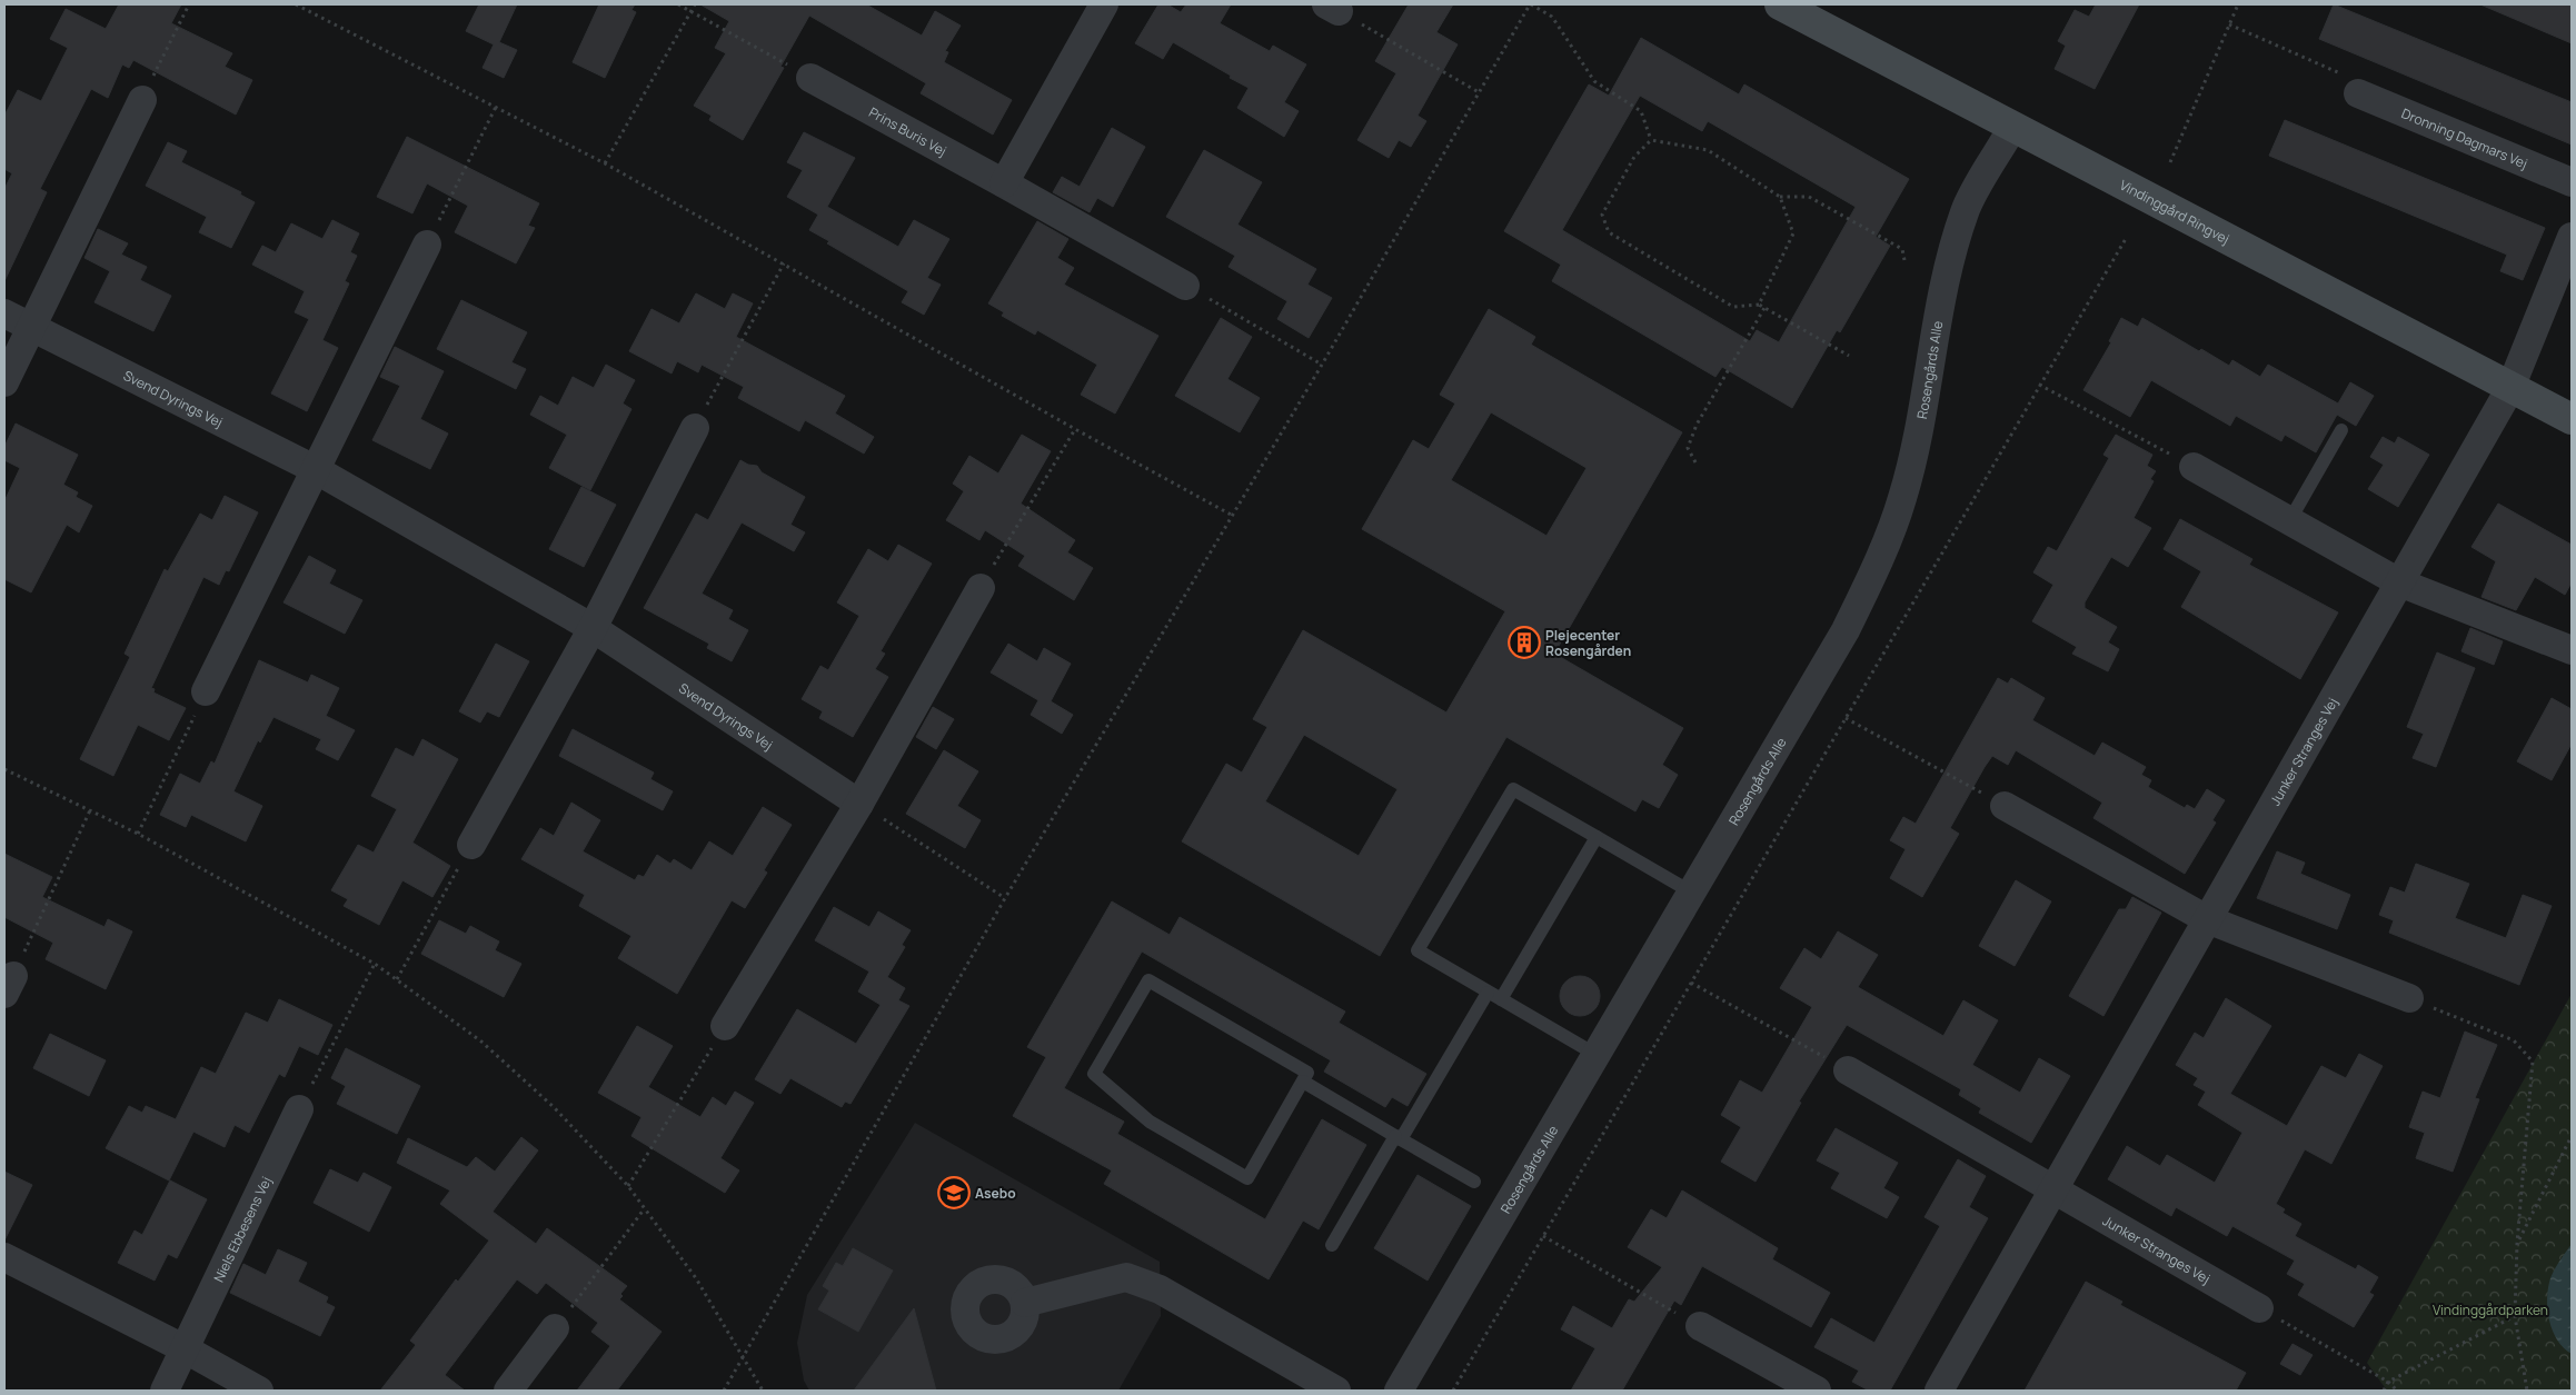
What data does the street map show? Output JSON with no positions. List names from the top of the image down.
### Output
{
  "streets": {
    "street": [
      "Prins Buris Vej",
      "Dronning Dagmars Vej",
      "Vindinggård Ringvej",
      "Rosengårds Alle",
      "Svend Dyrings Vej",
      "Junker Stranges Vej",
      "Niels Ebbesens Vej"
    ]
  },
  "crossings": [
    ["Vindinggård Ringvej", "Rosengårds Alle"],
    ["Vindinggård Ringvej", "Junker Stranges Vej"]
  ],
  "parks": ["Vindinggårdparken"],
  "places": {
    "building": ["Plejecenter Rosengården"],
    "school or university": ["Asebo"]
  }
}
